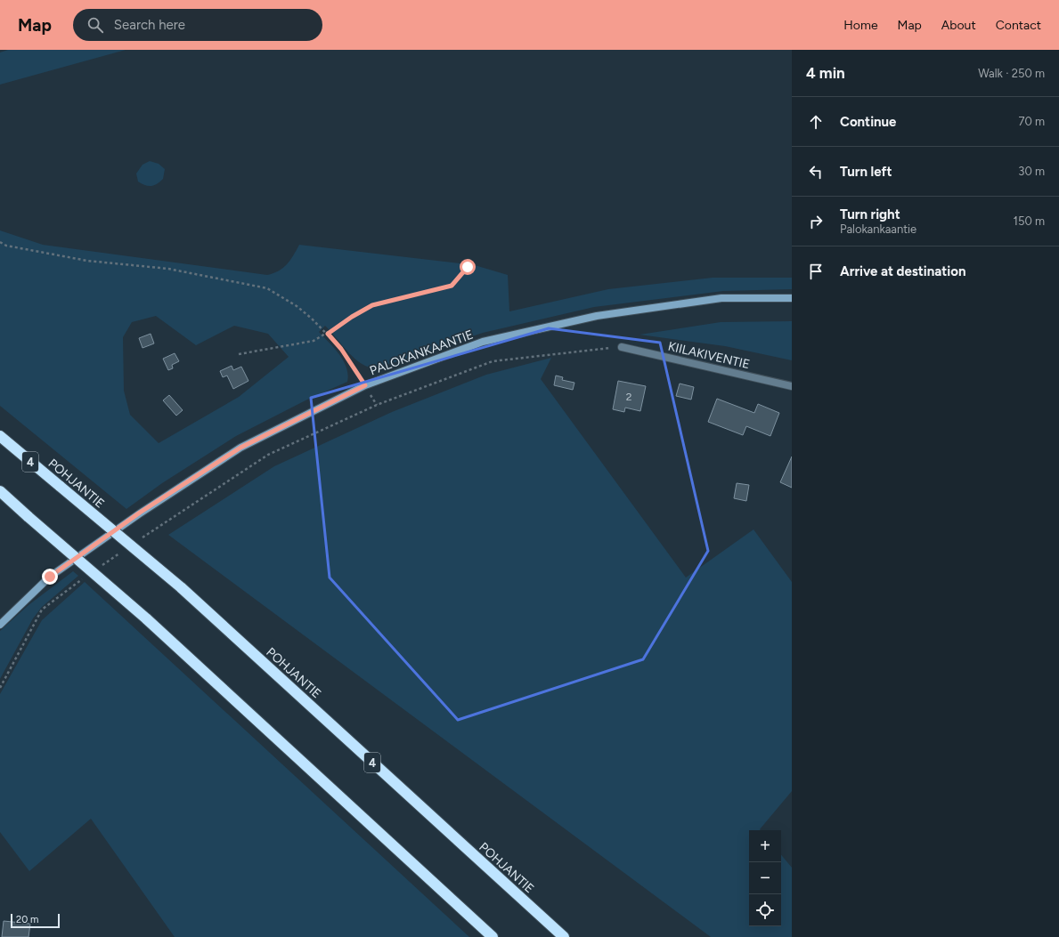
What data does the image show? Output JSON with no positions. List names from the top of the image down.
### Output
{
  "streets": {
    "highway": ["4", "POHJANTIE"],
    "main road": ["PALOKANKAANTIE"],
    "street": ["KIILAKIVENTIE"]
  },
  "house_numbers": ["2"],
  "scale_bar": "20 m",
  "page": {
    "header": "Map",
    "search": "Search here",
    "nav": [
      "Home",
      "Map",
      "About",
      "Contact"
    ],
    "heading": ["4 min", "Walk · 250 m"],
    "list": [
      ["Continue", "70 m"],
      ["Turn left", "30 m"],
      ["Turn right", "Palokankaantie", "150 m"],
      "Arrive at destination"
    ],
    "map_buttons": ["+", "−"],
    "scale": "20 m"
  }
}
